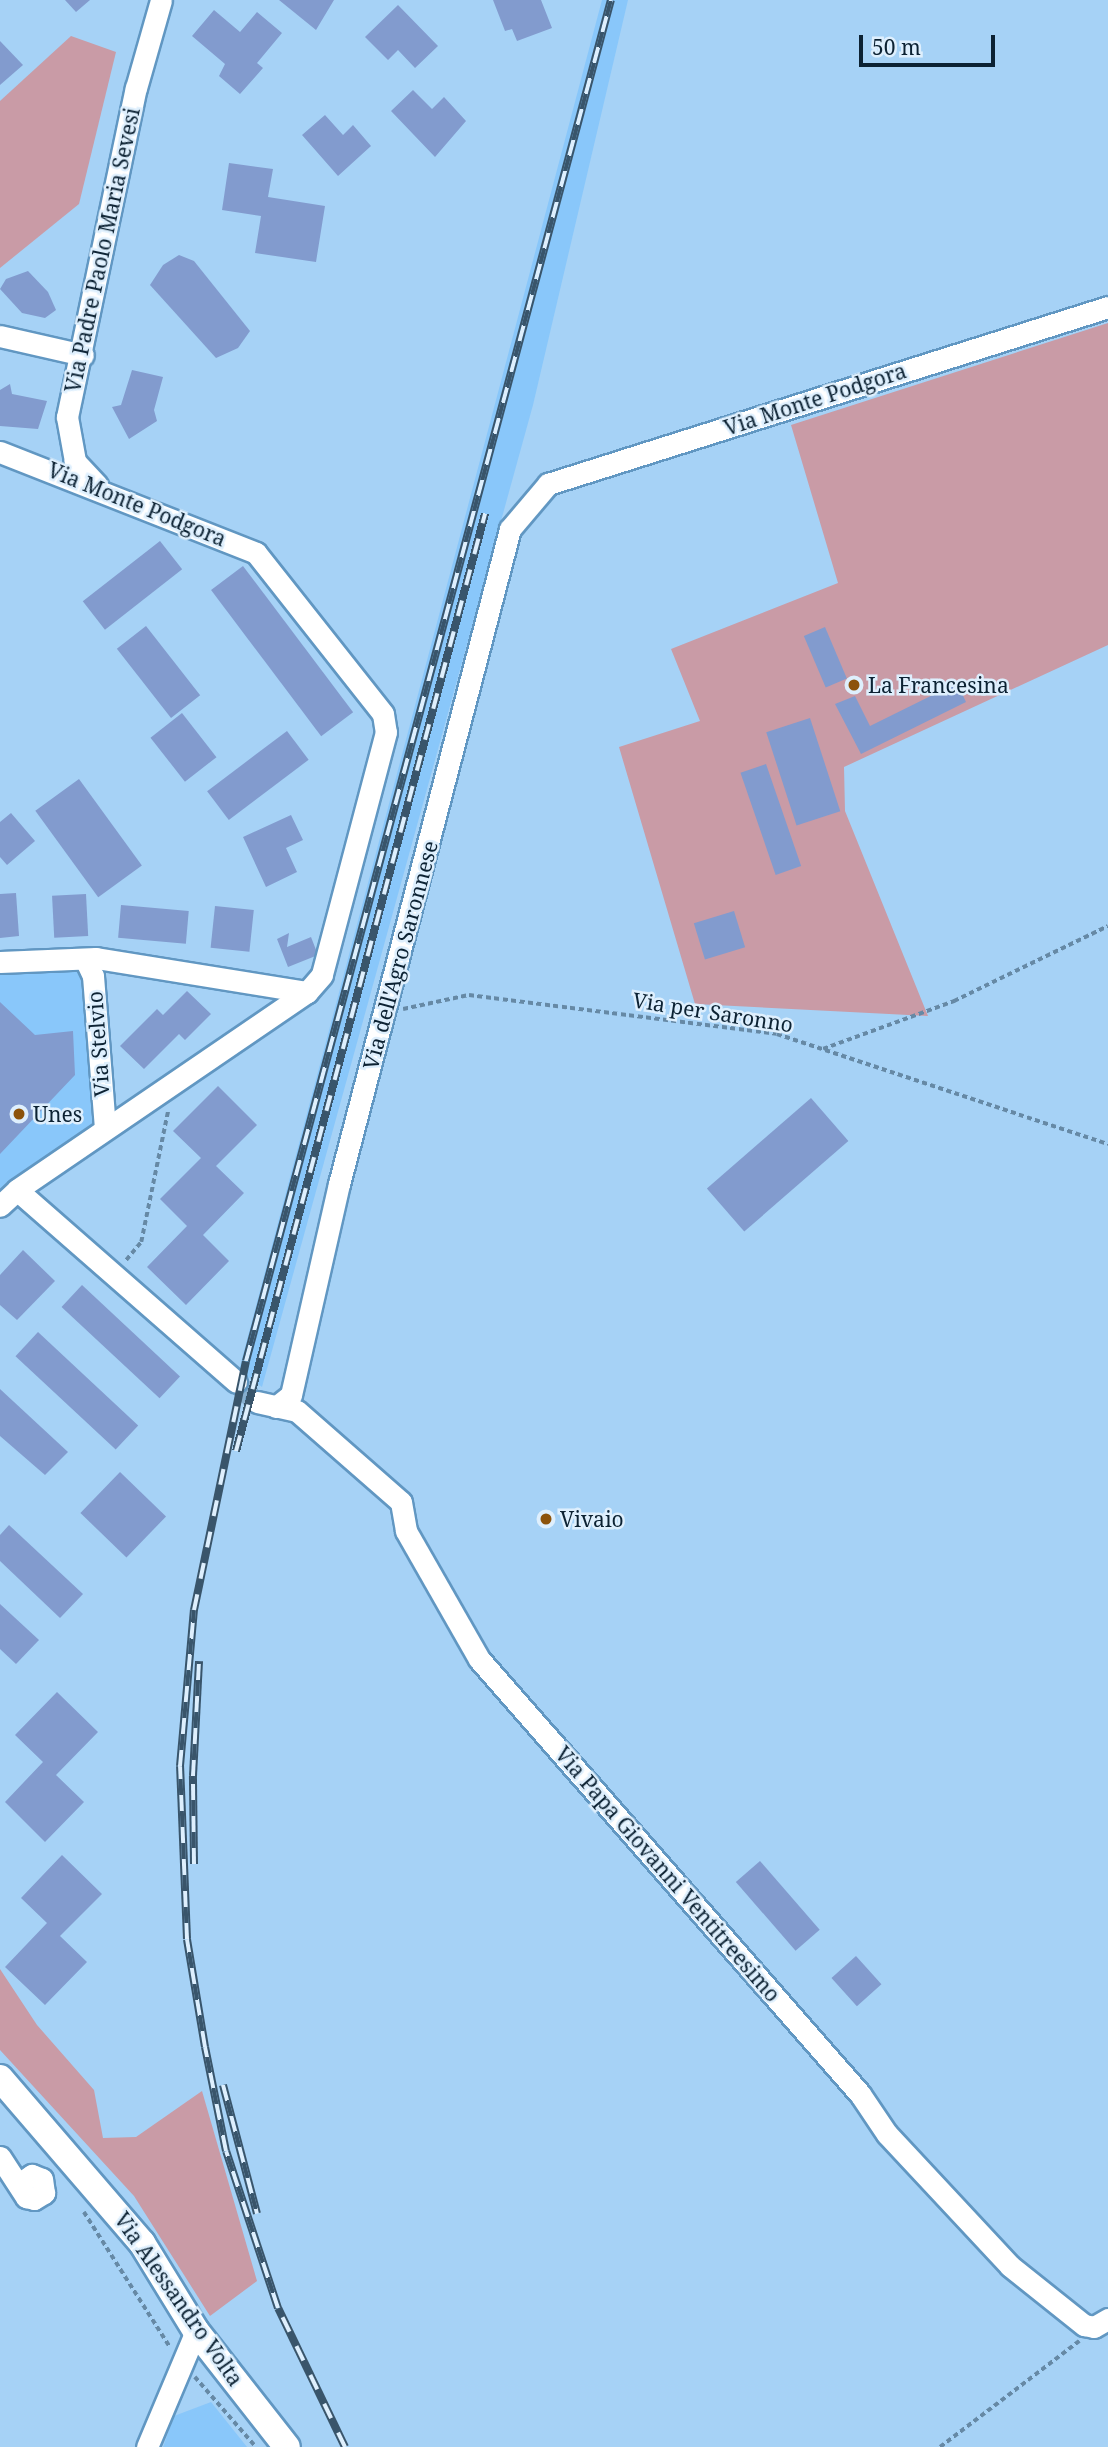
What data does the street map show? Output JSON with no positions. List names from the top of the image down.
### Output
{
  "streets": {
    "street": [
      "Via Padre Paolo Maria Sevesi",
      "Via Monte Podgora",
      "Via dell'Agro Saronnese",
      "Via Stelvio",
      "Via Papa Giovanni Ventitreesimo",
      "Via Alessandro Volta"
    ],
    "path": ["Via per Saronno"]
  },
  "crossings": [
    ["Via Padre Paolo Maria Sevesi", "Via Monte Podgora"],
    ["Via Monte Podgora", "Via dell'Agro Saronnese"],
    ["Via dell'Agro Saronnese", "Via per Saronno"],
    ["Via dell'Agro Saronnese", "Via Papa Giovanni Ventitreesimo"]
  ],
  "places": ["La Francesina", "Unes", "Vivaio"],
  "scale_bar": "50 m"
}
